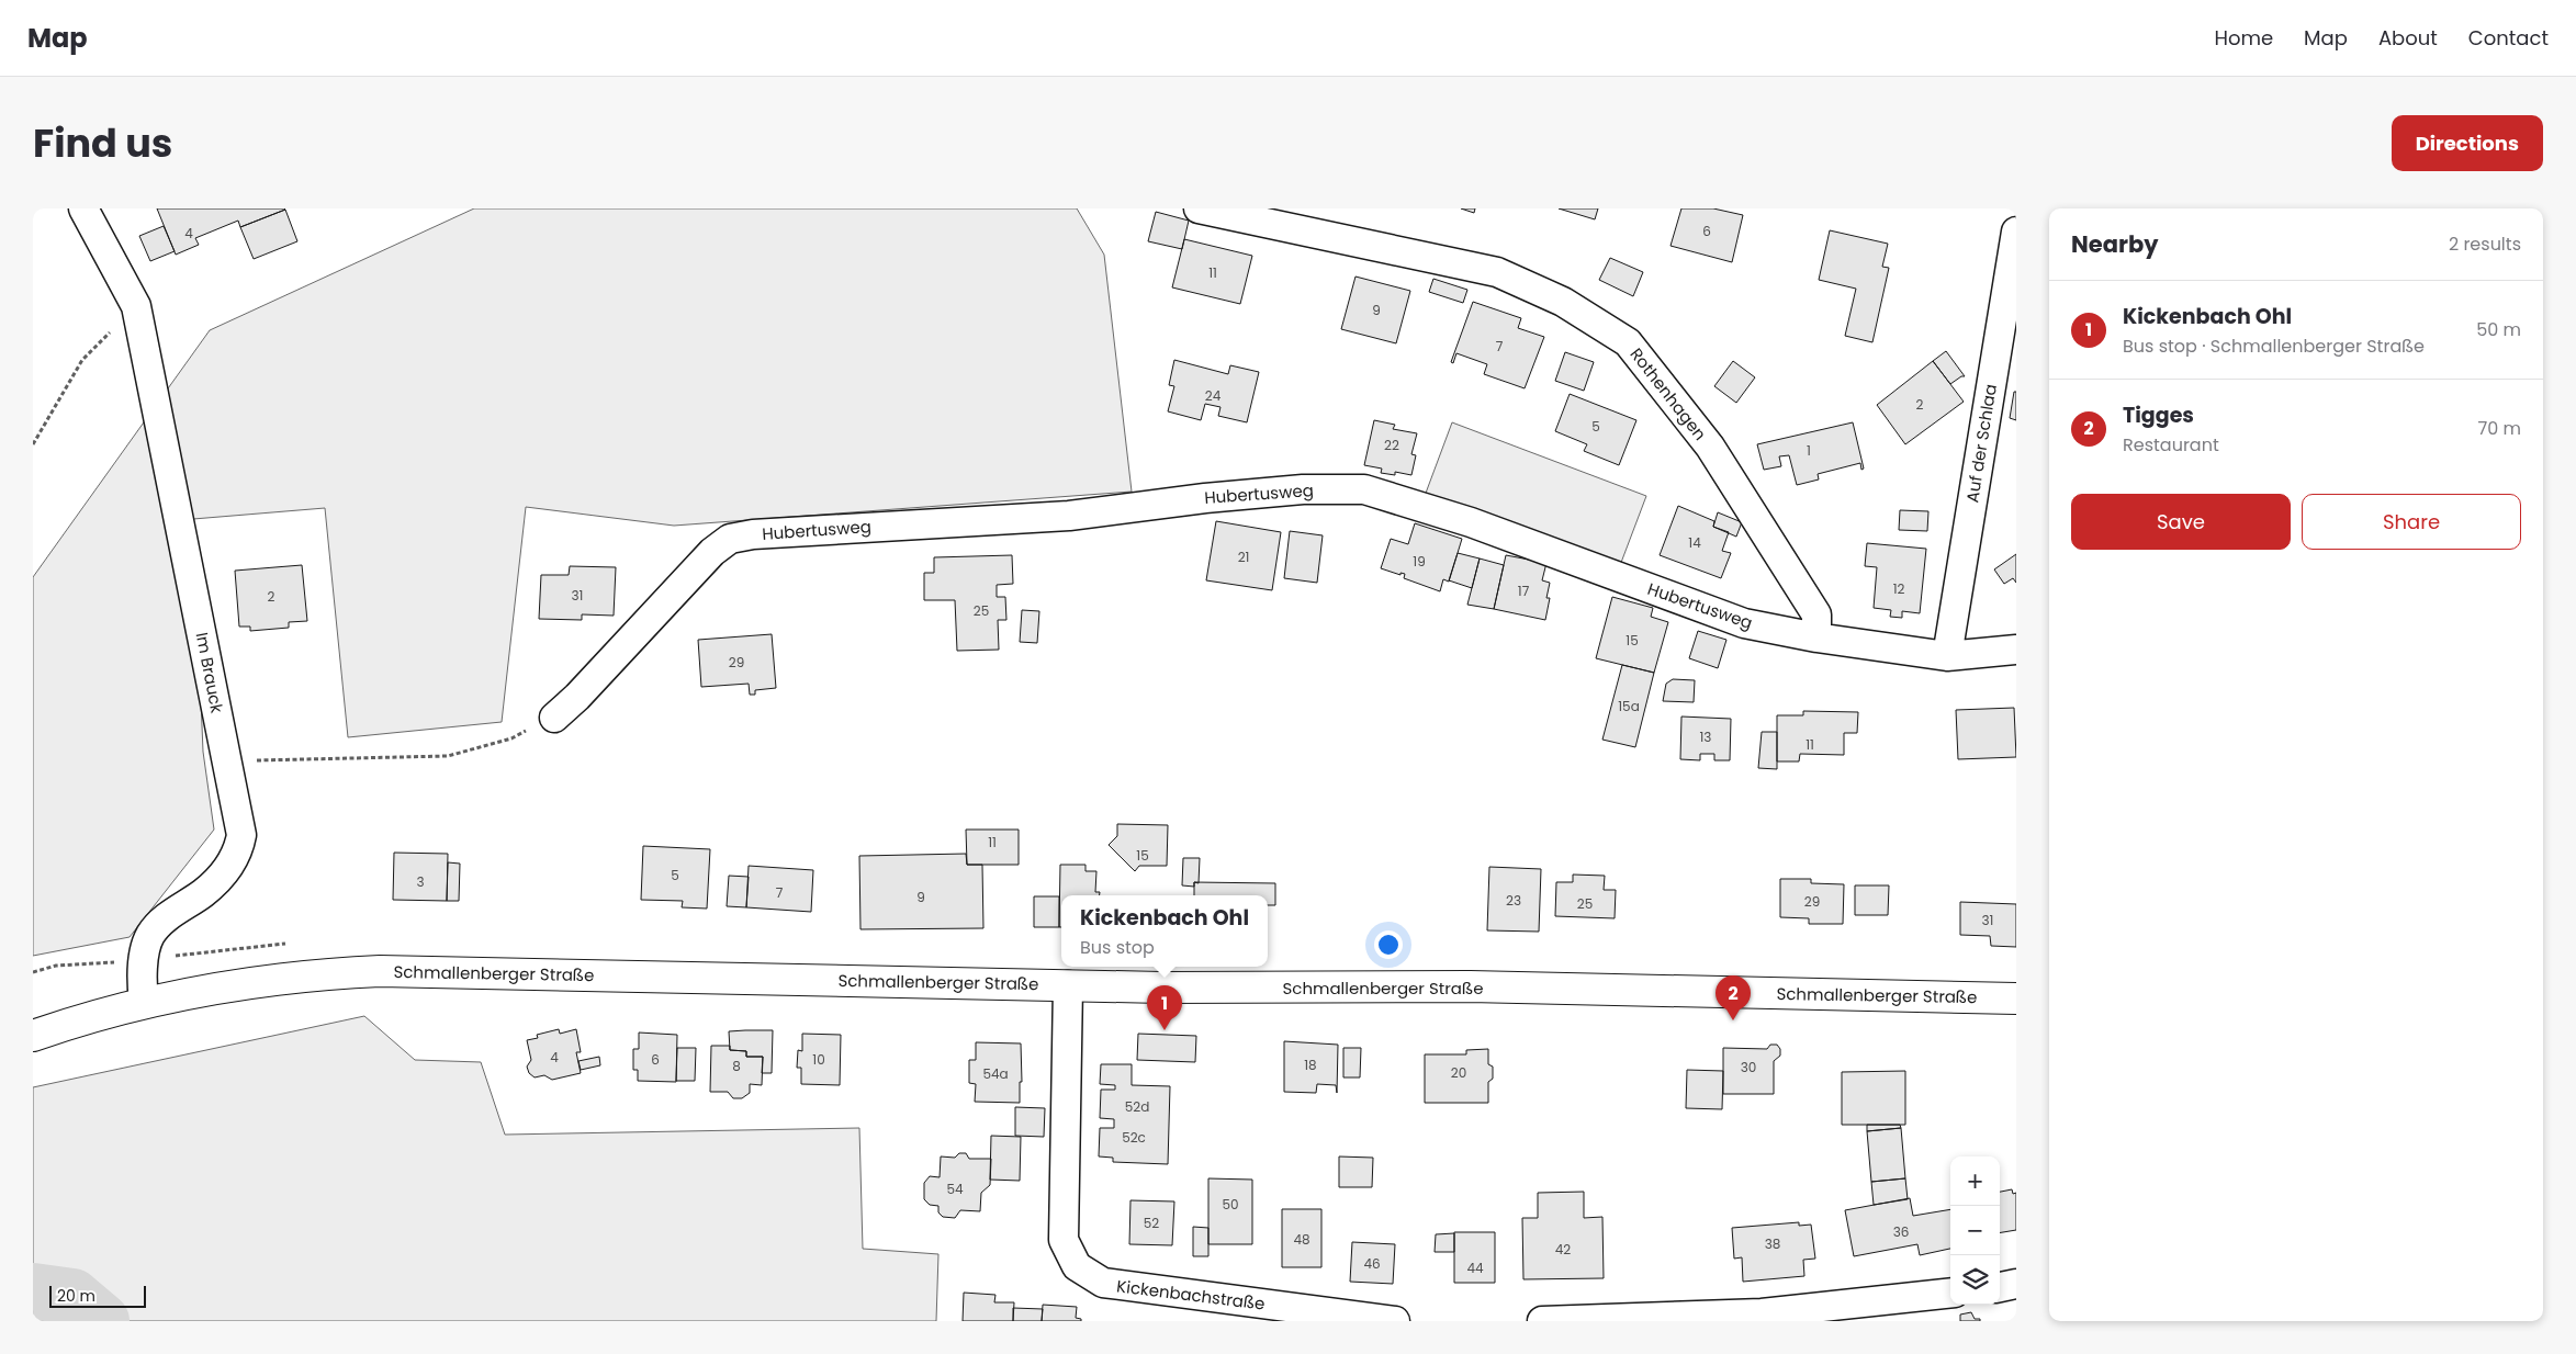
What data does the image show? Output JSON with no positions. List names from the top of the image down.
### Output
{
  "streets": {
    "main road": ["Schmallenberger Straße"],
    "street": [
      "Rothenhagen",
      "Auf der Schlaa",
      "Hubertusweg",
      "Im Brauck",
      "Kickenbachstraße"
    ]
  },
  "crossings": [
    ["Rothenhagen", "Hubertusweg"],
    ["Auf der Schlaa", "Hubertusweg"],
    ["Im Brauck", "Schmallenberger Straße"],
    ["Schmallenberger Straße", "Kickenbachstraße"]
  ],
  "house_numbers": [
    "6",
    "4",
    "11",
    "9",
    "7",
    "24",
    "2",
    "5",
    "22",
    "1",
    "14",
    "21",
    "19",
    "12",
    "17",
    "31",
    "2",
    "25",
    "15",
    "29",
    "15a",
    "13",
    "11",
    "11",
    "15",
    "5",
    "3",
    "7",
    "9",
    "23",
    "29",
    "25",
    "31",
    "4",
    "6",
    "10",
    "18",
    "8",
    "30",
    "20",
    "54a",
    "52d",
    "52c",
    "54",
    "50",
    "52",
    "36",
    "48",
    "38",
    "42",
    "46",
    "44"
  ],
  "scale_bar": "20 m",
  "page": {
    "header": "Map",
    "nav": [
      "Home",
      "Map",
      "About",
      "Contact"
    ],
    "title": "Find us",
    "buttons": [
      "Directions",
      ["Save", "Share"]
    ],
    "heading": ["Nearby", "2 results"],
    "list": [
      {
        "mark": "1",
        "name": "Kickenbach Ohl",
        "note": "Bus stop · Schmallenberger Straße",
        "value": "50 m"
      },
      {
        "mark": "2",
        "name": "Tigges",
        "note": "Restaurant",
        "value": "70 m"
      }
    ],
    "popup": ["Kickenbach Ohl", "Bus stop"],
    "pins": ["2", "1"],
    "map_buttons": ["+", "−"],
    "scale": "20 m"
  }
}
